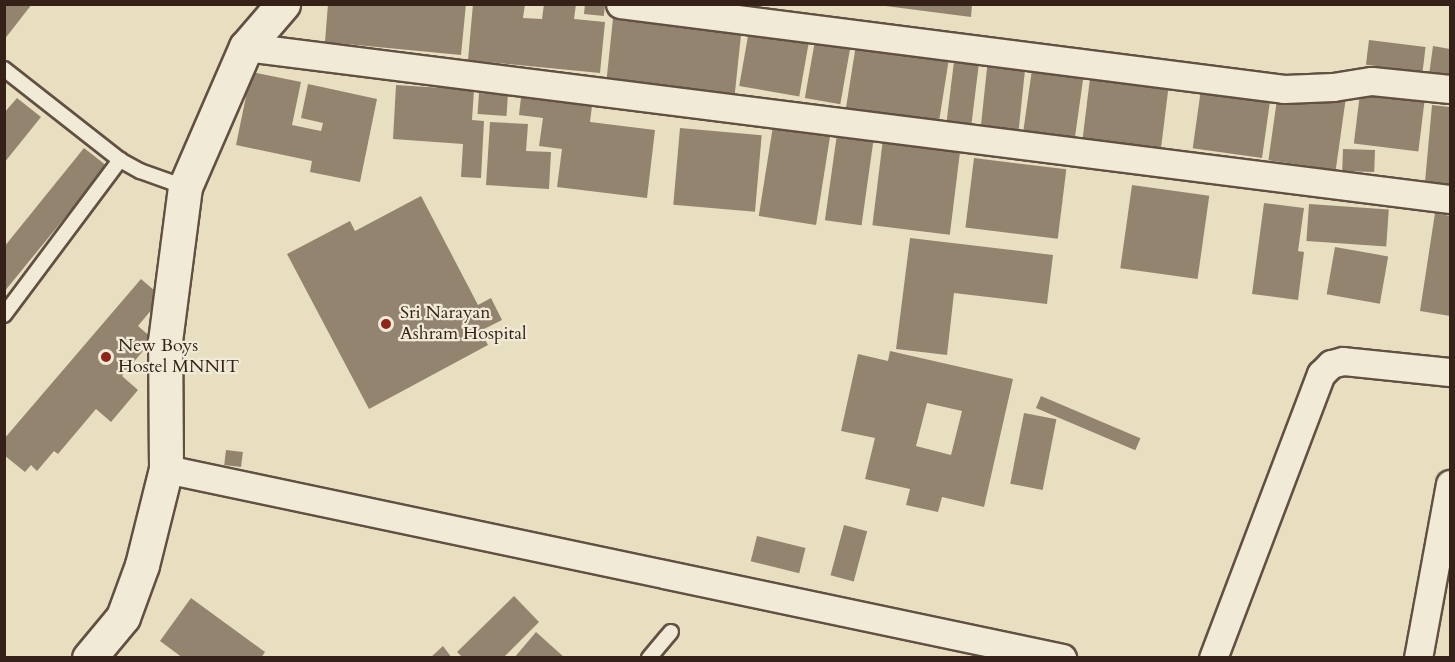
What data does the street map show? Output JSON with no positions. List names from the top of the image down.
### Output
{
  "places": ["Sri Narayan Ashram Hospital", "New Boys Hostel MNNIT"]
}
